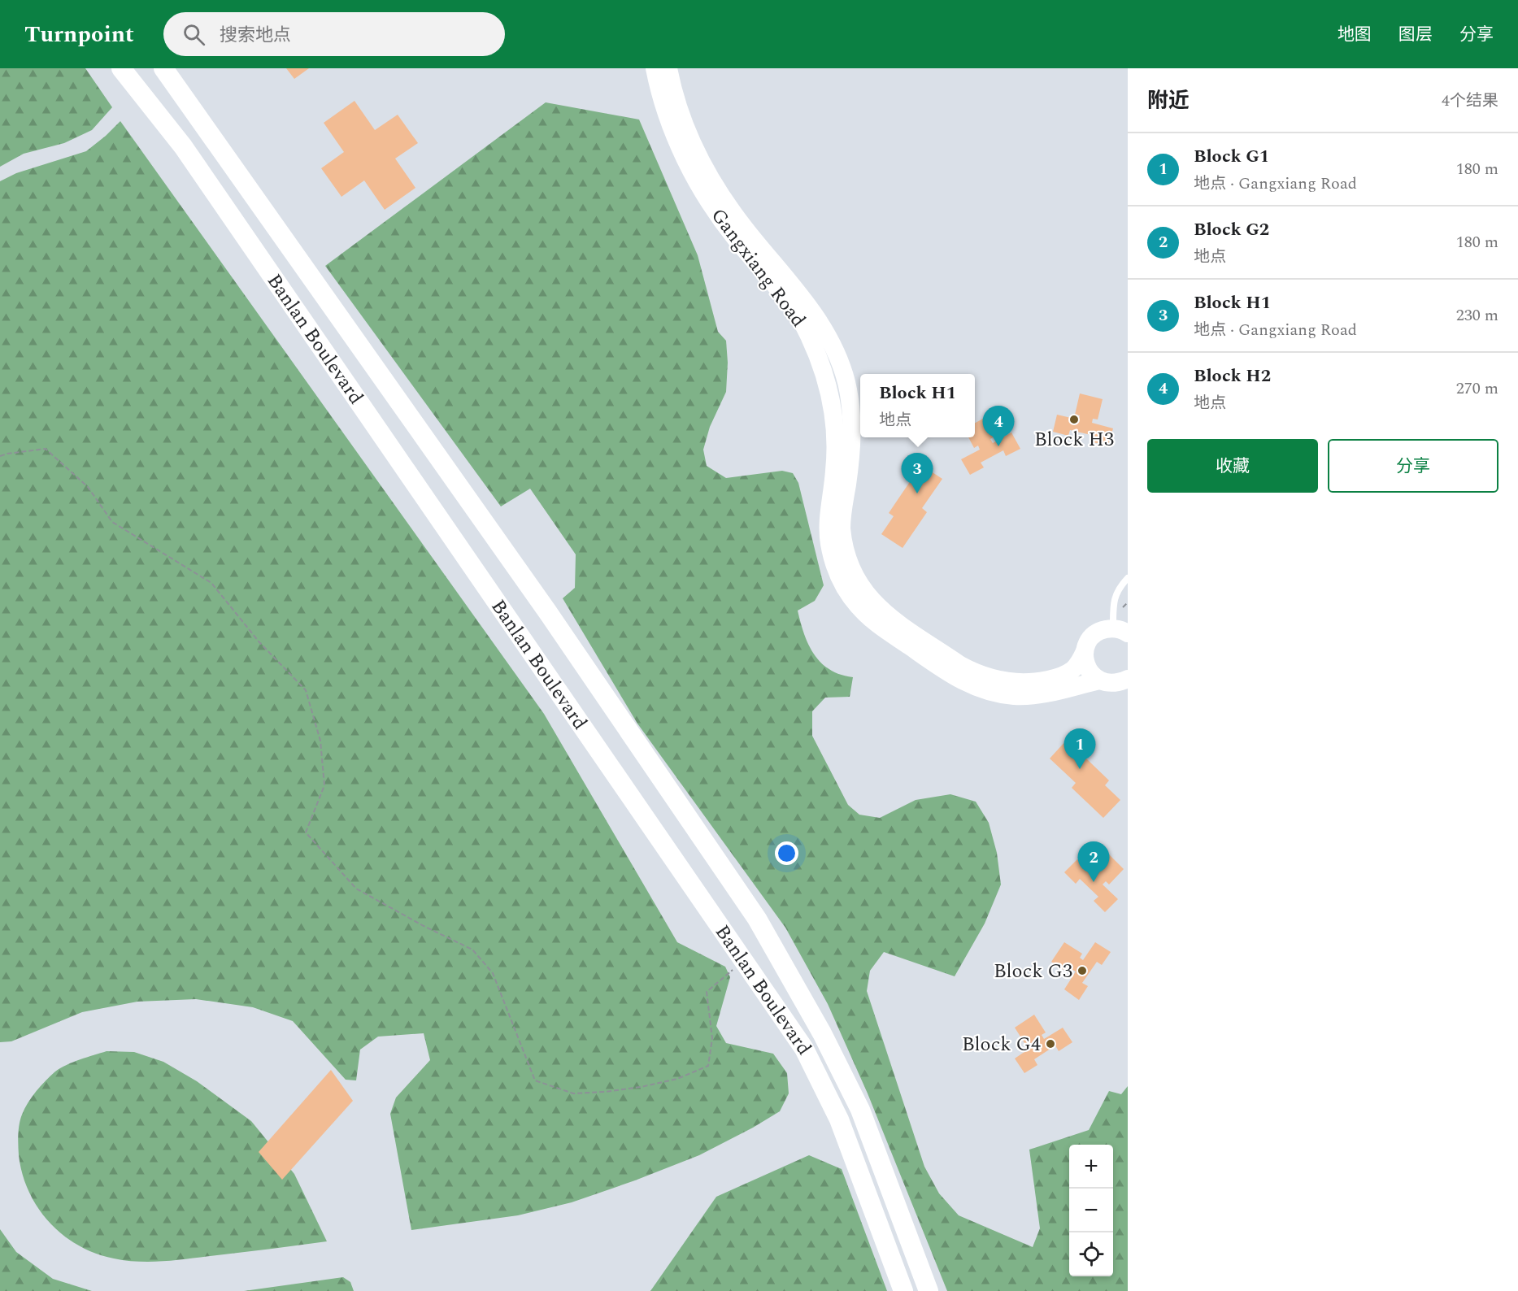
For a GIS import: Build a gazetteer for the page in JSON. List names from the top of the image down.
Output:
{
  "streets": {
    "main road": ["Banlan Boulevard"],
    "street": ["Gangxiang Road"]
  },
  "places": ["Block H3", "Block G3", "Block G4"],
  "page": {
    "header": "Turnpoint",
    "search": "搜索地点",
    "nav": ["地图", "图层", "分享"],
    "heading": ["附近", "4个结果"],
    "list": [
      {
        "mark": "1",
        "name": "Block G1",
        "note": "地点 · Gangxiang Road",
        "value": "180 m"
      },
      {
        "mark": "2",
        "name": "Block G2",
        "note": "地点",
        "value": "180 m"
      },
      {
        "mark": "3",
        "name": "Block H1",
        "note": "地点 · Gangxiang Road",
        "value": "230 m"
      },
      {
        "mark": "4",
        "name": "Block H2",
        "note": "地点",
        "value": "270 m"
      }
    ],
    "popup": ["Block H1", "地点"],
    "pins": [
      "4",
      "3",
      "1",
      "2"
    ],
    "buttons": ["收藏", "分享"],
    "map_buttons": ["+", "−"]
  }
}
